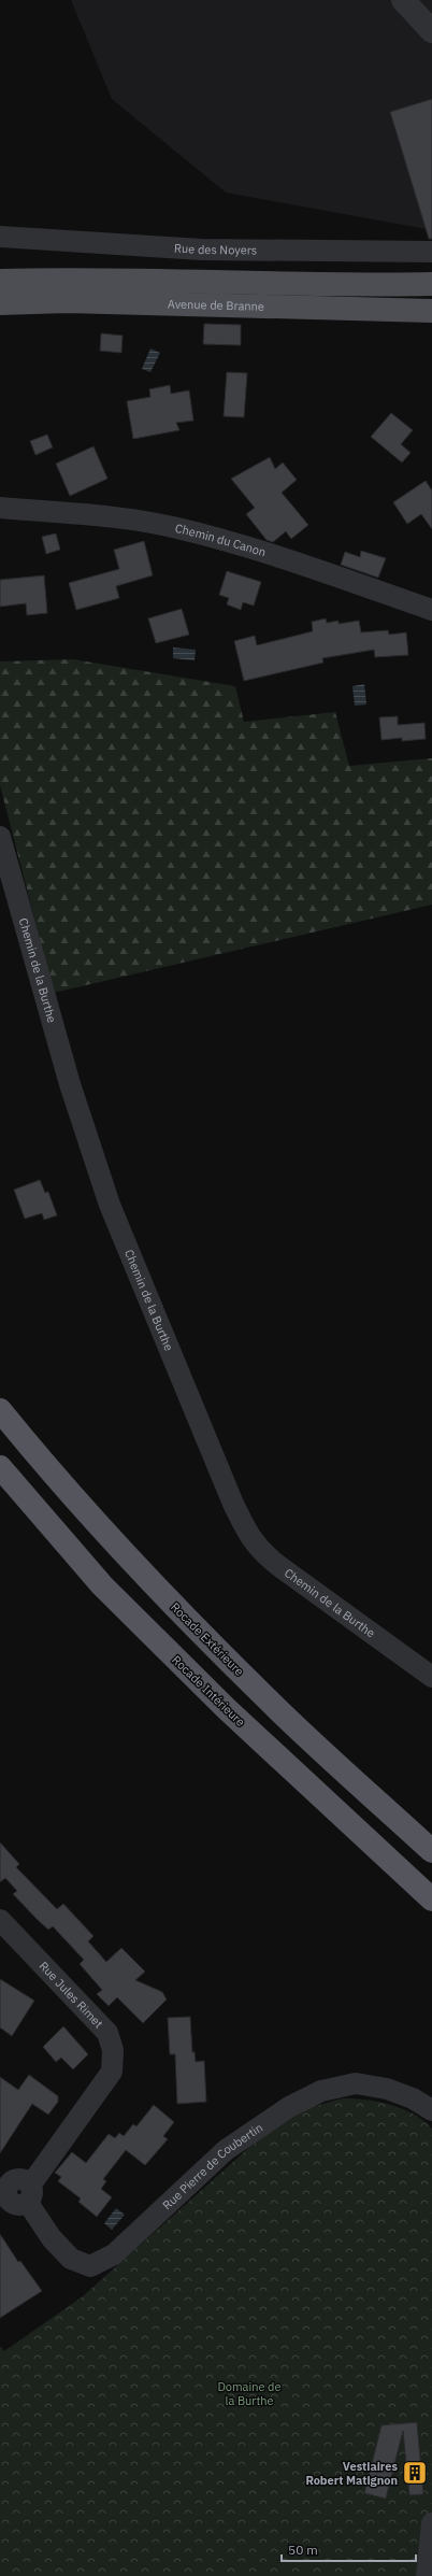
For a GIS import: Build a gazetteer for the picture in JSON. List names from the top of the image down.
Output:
{
  "streets": {
    "highway": ["Rocade Extérieure", "Rocade Intérieure"],
    "main road": ["Avenue de Branne"],
    "street": [
      "Rue des Noyers",
      "Chemin du Canon",
      "Chemin de la Burthe",
      "Rue Jules Rimet",
      "Rue Pierre de Coubertin"
    ]
  },
  "crossings": [
    ["Rue Jules Rimet", "Rue Pierre de Coubertin"]
  ],
  "parks": ["Domaine de la Burthe"],
  "places": {
    "building": ["Vestiaires Robert Matignon"]
  },
  "scale_bar": "50 m"
}
